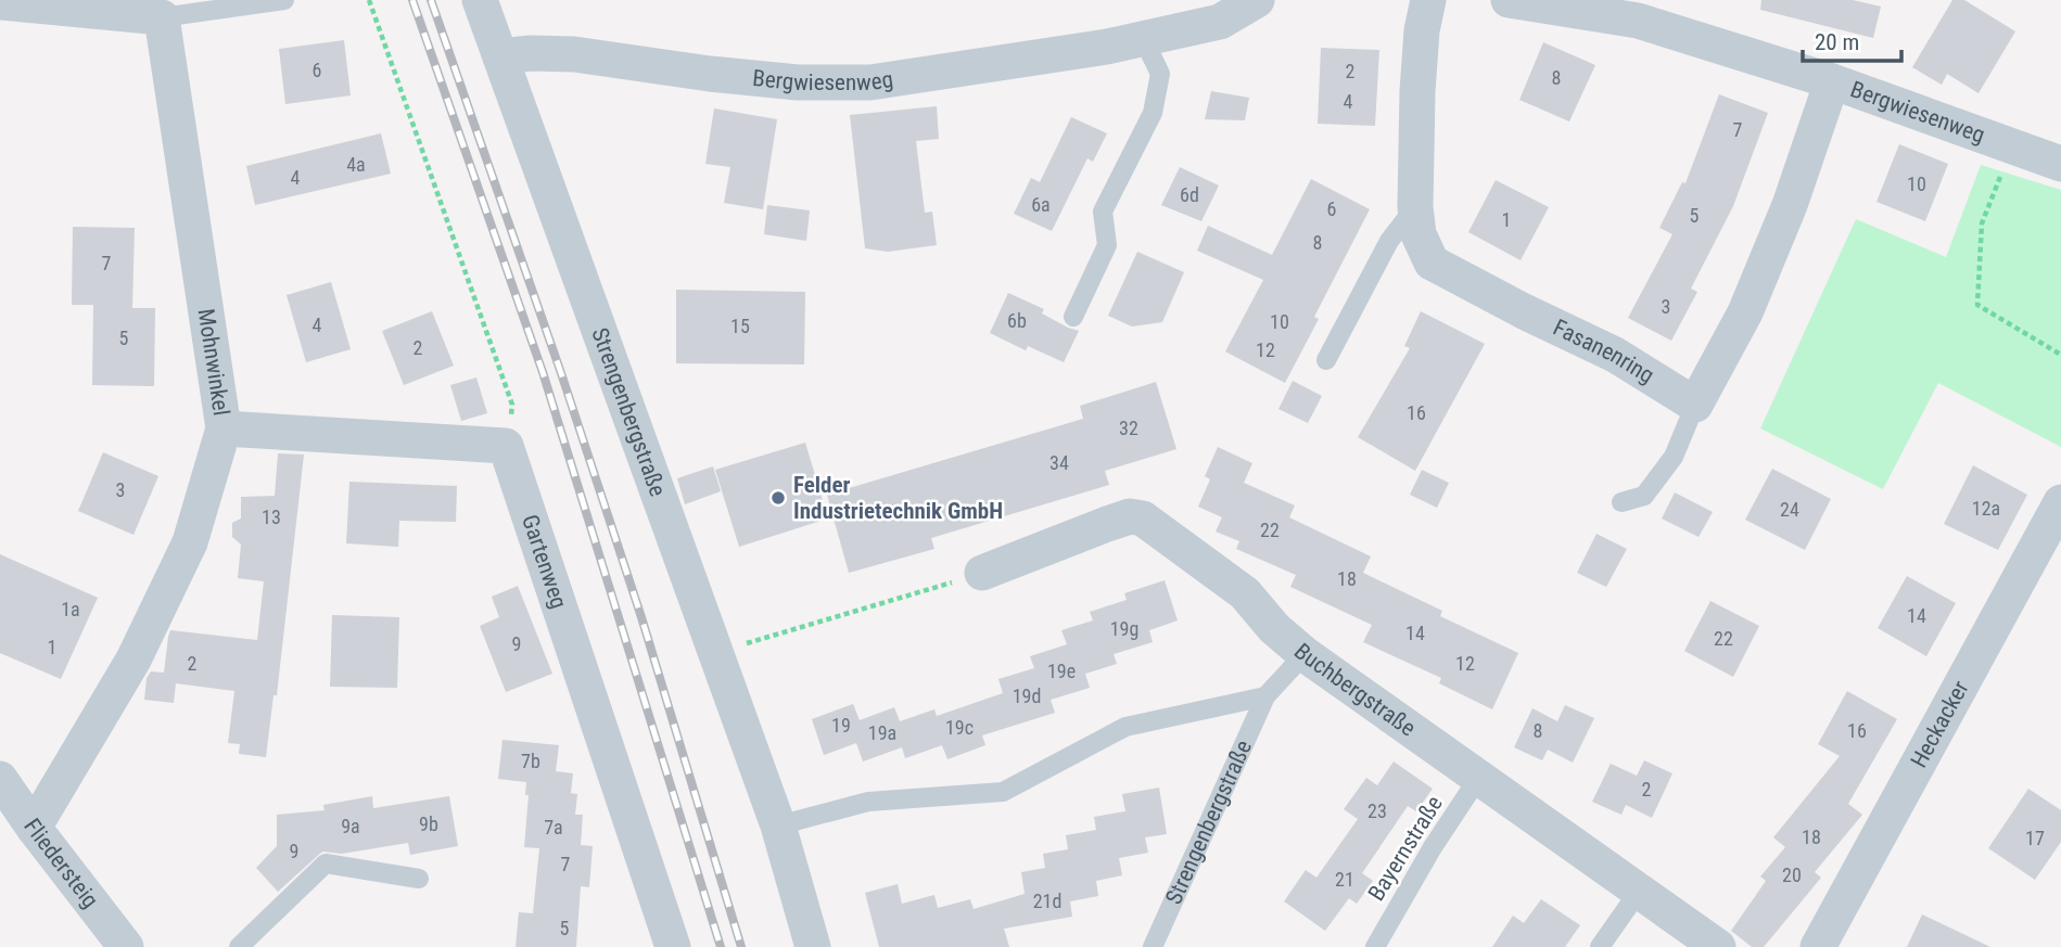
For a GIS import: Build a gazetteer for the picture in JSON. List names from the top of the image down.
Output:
{
  "streets": {
    "street": [
      "Bergwiesenweg",
      "Fasanenring",
      "Mohnwinkel",
      "Strengenbergstraße",
      "Gartenweg",
      "Buchbergstraße",
      "Heckacker",
      "Fliedersteig"
    ],
    "lane": ["Bayernstraße"]
  },
  "crossings": [
    ["Bergwiesenweg", "Strengenbergstraße"],
    ["Mohnwinkel", "Fliedersteig"],
    ["Strengenbergstraße", "Buchbergstraße"],
    ["Buchbergstraße", "Bayernstraße"]
  ],
  "places": ["Felder Industrietechnik GmbH"],
  "house_numbers": [
    "6",
    "2",
    "8",
    "4",
    "7",
    "4a",
    "4",
    "10",
    "6d",
    "6a",
    "6",
    "5",
    "1",
    "8",
    "7",
    "3",
    "6b",
    "10",
    "4",
    "15",
    "5",
    "2",
    "12",
    "16",
    "32",
    "34",
    "3",
    "12a",
    "24",
    "13",
    "22",
    "18",
    "1a",
    "14",
    "19g",
    "14",
    "22",
    "9",
    "1",
    "2",
    "12",
    "19e",
    "19d",
    "19",
    "19c",
    "8",
    "16",
    "19a",
    "7b",
    "2",
    "23",
    "9b",
    "9a",
    "7a",
    "18",
    "17",
    "9",
    "7",
    "20",
    "21",
    "21d",
    "5"
  ],
  "scale_bar": "20 m"
}
